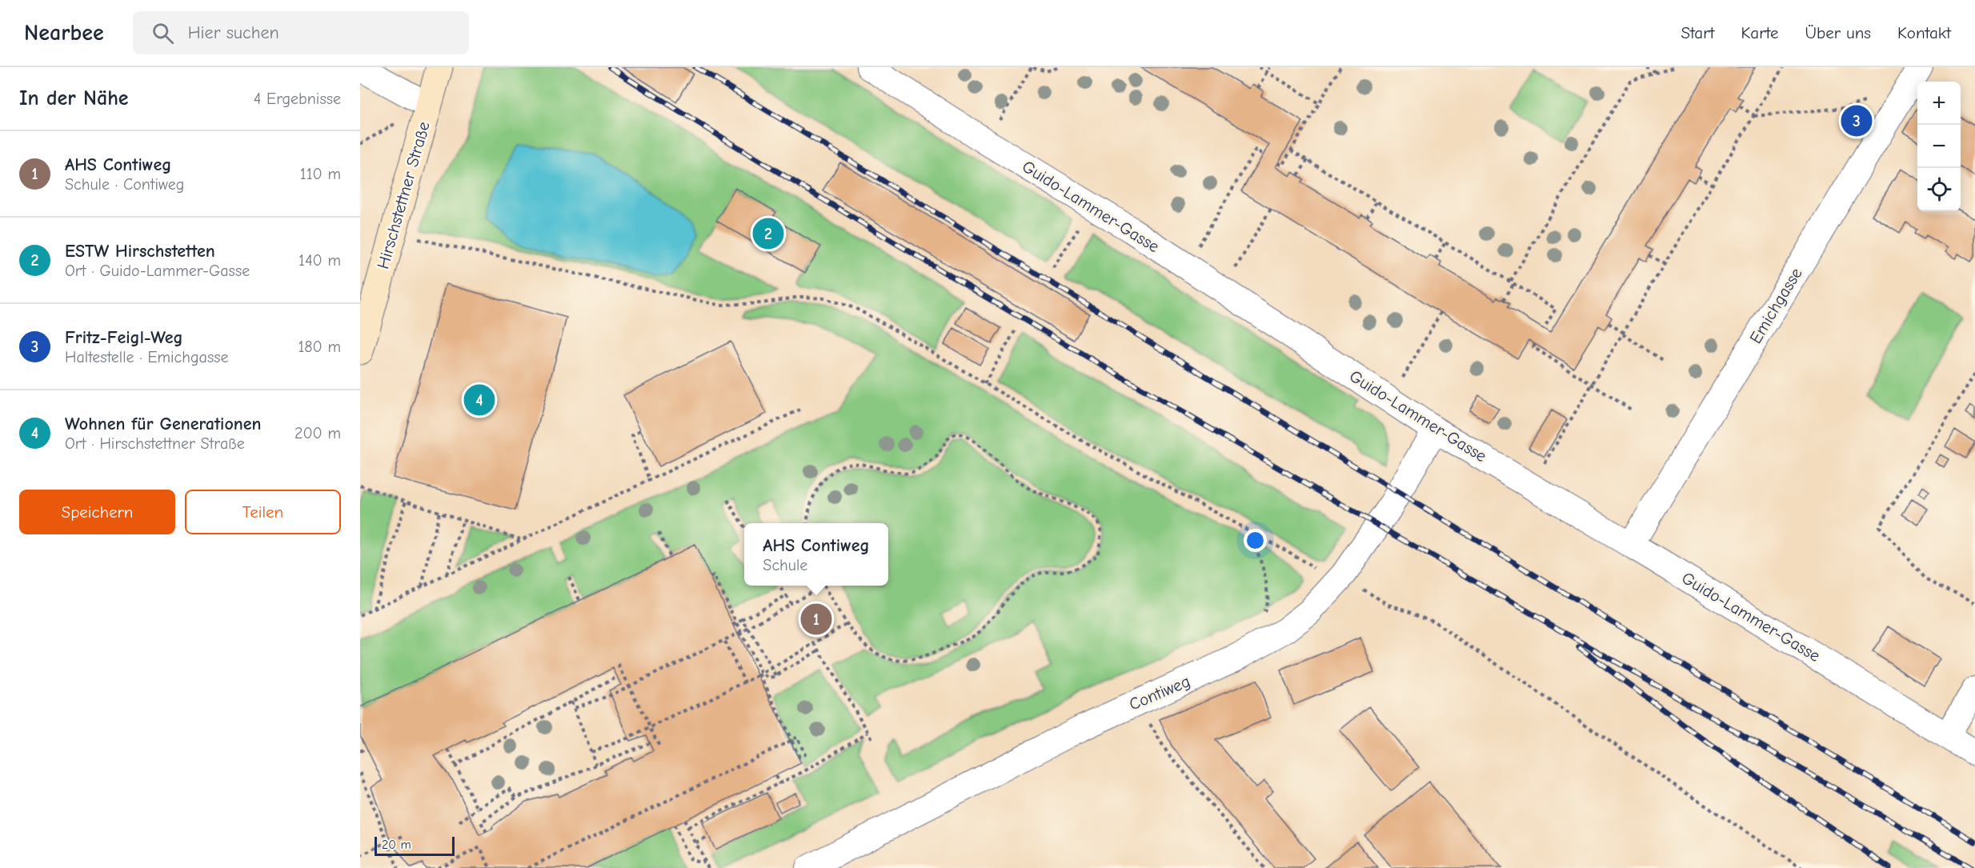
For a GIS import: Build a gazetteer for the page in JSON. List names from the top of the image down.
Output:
{
  "streets": {
    "main road": ["Hirschstettner Straße"],
    "street": ["Guido-Lammer-Gasse", "Emichgasse", "Contiweg"]
  },
  "crossings": [
    ["Guido-Lammer-Gasse", "Emichgasse"],
    ["Guido-Lammer-Gasse", "Contiweg"]
  ],
  "scale_bar": "20 m",
  "page": {
    "header": "Nearbee",
    "search": "Hier suchen",
    "nav": [
      "Start",
      "Karte",
      "Über uns",
      "Kontakt"
    ],
    "heading": ["In der Nähe", "4 Ergebnisse"],
    "map_buttons": ["+", "−"],
    "pins": [
      "3",
      "2",
      "4",
      "1"
    ],
    "list": [
      {
        "mark": "1",
        "name": "AHS Contiweg",
        "note": "Schule · Contiweg",
        "value": "110 m"
      },
      {
        "mark": "2",
        "name": "ESTW Hirschstetten",
        "note": "Ort · Guido-Lammer-Gasse",
        "value": "140 m"
      },
      {
        "mark": "3",
        "name": "Fritz-Feigl-Weg",
        "note": "Haltestelle · Emichgasse",
        "value": "180 m"
      },
      {
        "mark": "4",
        "name": "Wohnen für Generationen",
        "note": "Ort · Hirschstettner Straße",
        "value": "200 m"
      }
    ],
    "buttons": ["Speichern", "Teilen"],
    "popup": ["AHS Contiweg", "Schule"],
    "scale": "20 m"
  }
}
